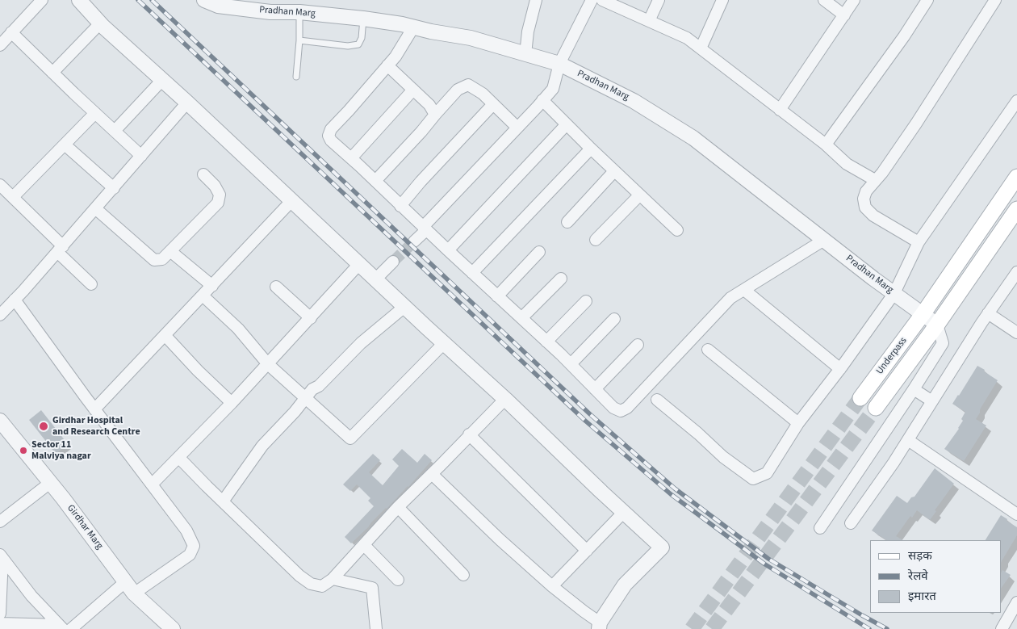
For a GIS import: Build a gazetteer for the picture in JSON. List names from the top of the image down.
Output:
{
  "streets": {
    "main road": ["Underpass"],
    "street": ["Pradhan Marg", "Girdhar Marg"]
  },
  "crossings": [
    ["Pradhan Marg", "Underpass"]
  ],
  "places": ["Girdhar Hospital and Research Centre", "Sector 11 Malviya nagar"],
  "legend": ["सड़क", "रेलवे", "इमारत"]
}
